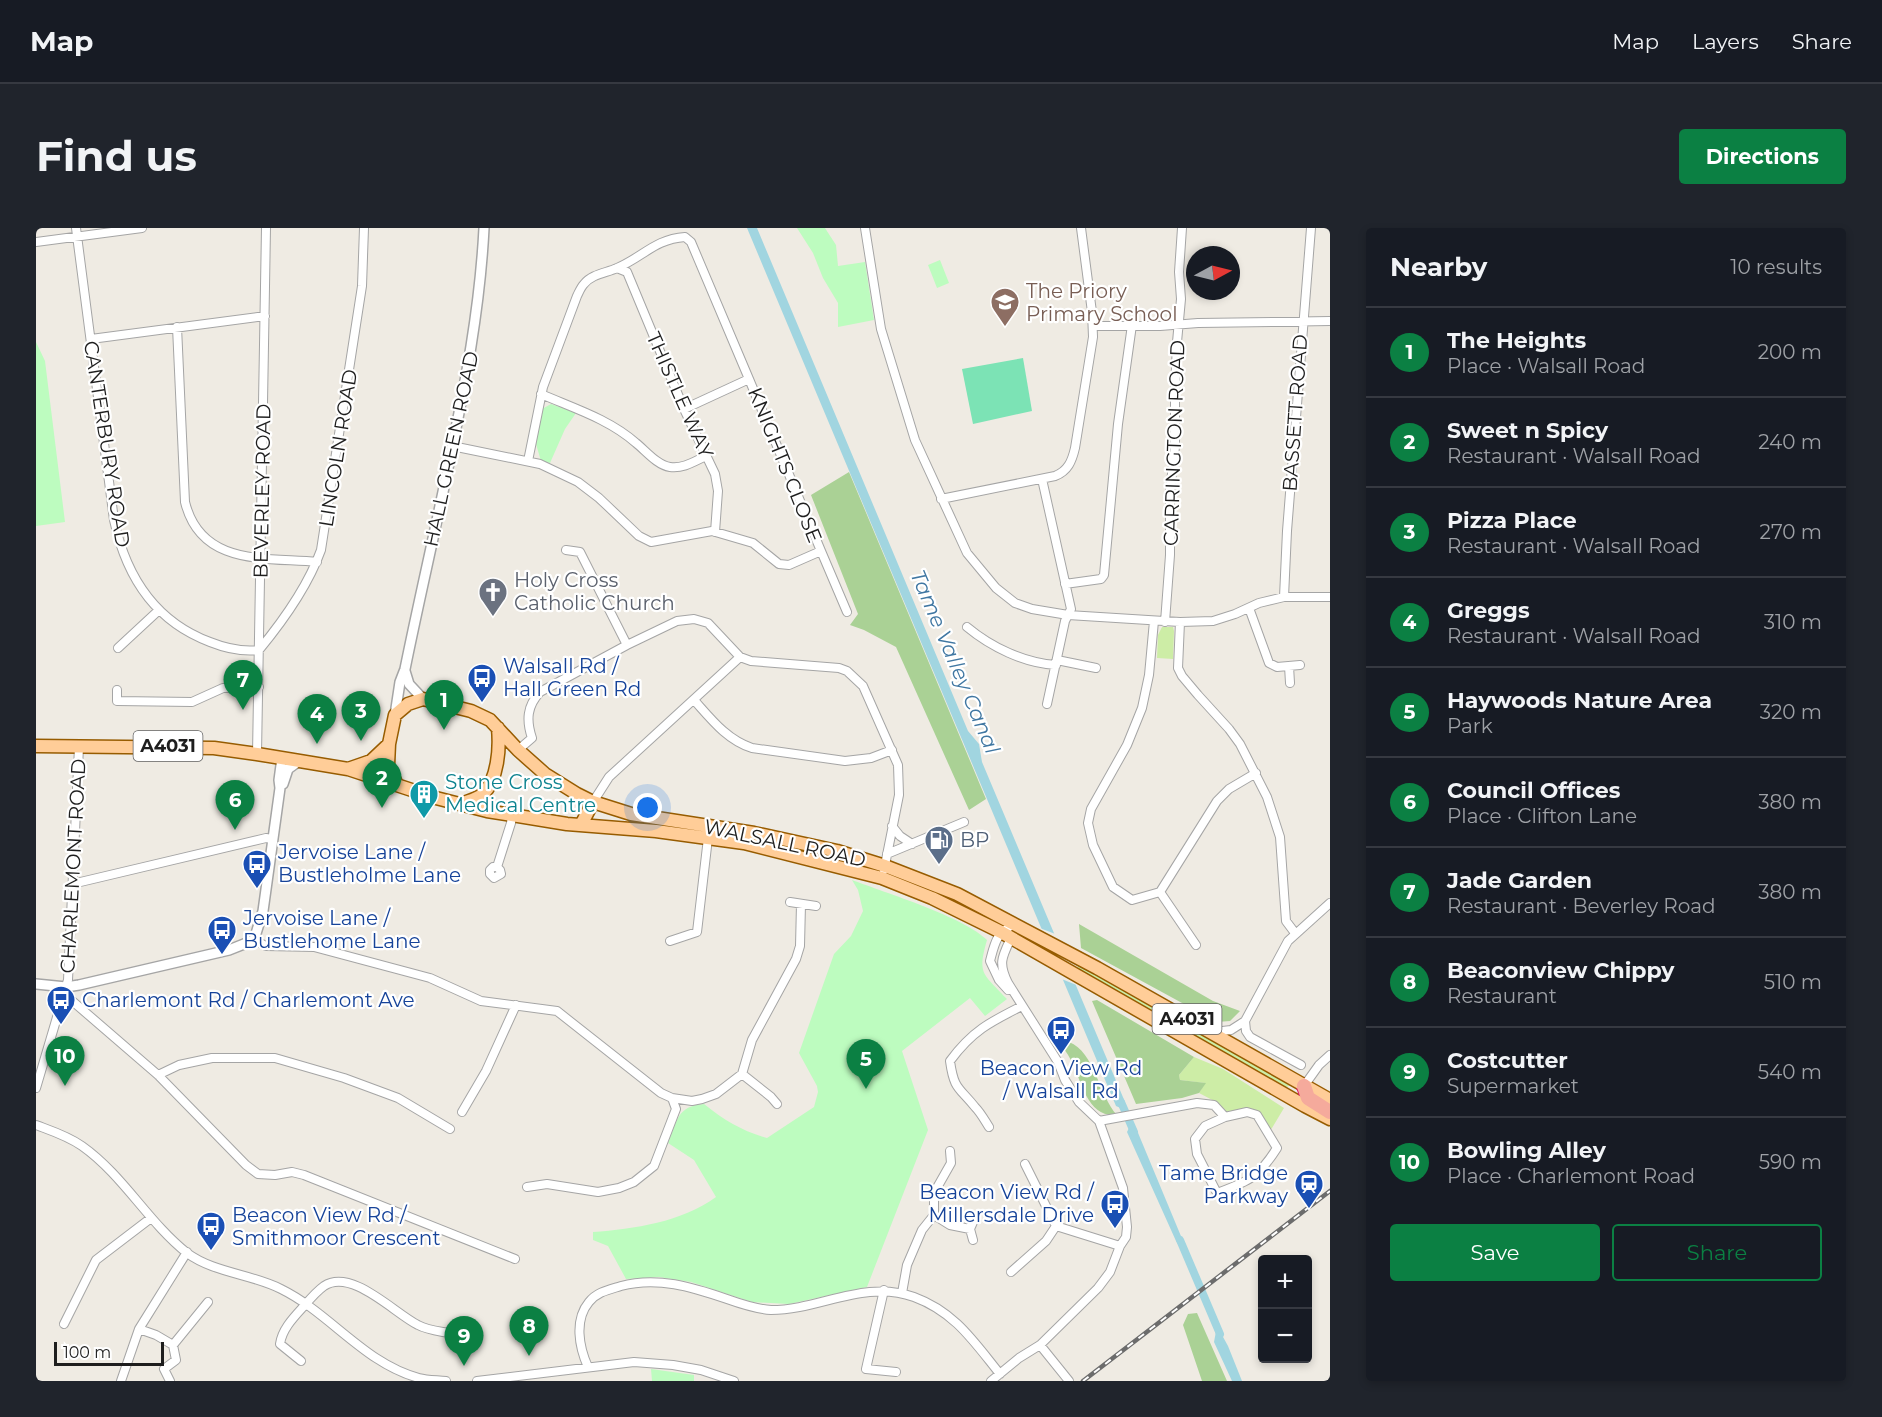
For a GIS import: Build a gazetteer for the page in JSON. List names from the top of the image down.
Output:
{
  "streets": {
    "main road": ["A4031", "WALSALL ROAD"],
    "street": [
      "THISTLE WAY",
      "BASSETT ROAD",
      "CARRINGTON ROAD",
      "CANTERBURY ROAD",
      "LINCOLN ROAD",
      "HALL GREEN ROAD",
      "KNIGHTS CLOSE",
      "BEVERLEY ROAD",
      "CHARLEMONT ROAD"
    ]
  },
  "crossings": [
    ["THISTLE WAY", "KNIGHTS CLOSE"],
    ["CANTERBURY ROAD", "LINCOLN ROAD"],
    ["CANTERBURY ROAD", "BEVERLEY ROAD"],
    ["LINCOLN ROAD", "BEVERLEY ROAD"],
    ["HALL GREEN ROAD", "WALSALL ROAD"],
    ["BEVERLEY ROAD", "WALSALL ROAD"],
    ["WALSALL ROAD", "CHARLEMONT ROAD"]
  ],
  "water": ["Tame Valley Canal"],
  "places": {
    "school or university": ["The Priory Primary School"],
    "church": ["Holy Cross Catholic Church"],
    "bus stop": [
      "Walsall Rd / Hall Green Rd",
      "Jervoise Lane / Bustleholme Lane",
      "Jervoise Lane / Bustlehome Lane",
      "Charlemont Rd / Charlemont Ave",
      "Beacon View Rd / Walsall Rd",
      "Beacon View Rd / Millersdale Drive",
      "Beacon View Rd / Smithmoor Crescent"
    ],
    "building": ["Stone Cross Medical Centre"],
    "fuel station": ["BP"],
    "station": ["Tame Bridge Parkway"]
  },
  "scale_bar": "100 m",
  "north": "right",
  "page": {
    "header": "Map",
    "nav": ["Map", "Layers", "Share"],
    "buttons": [
      "Directions",
      ["Save", "Share"]
    ],
    "title": "Find us",
    "heading": ["Nearby", "10 results"],
    "list": [
      {
        "mark": "1",
        "name": "The Heights",
        "note": "Place · Walsall Road",
        "value": "200 m"
      },
      {
        "mark": "2",
        "name": "Sweet n Spicy",
        "note": "Restaurant · Walsall Road",
        "value": "240 m"
      },
      {
        "mark": "3",
        "name": "Pizza Place",
        "note": "Restaurant · Walsall Road",
        "value": "270 m"
      },
      {
        "mark": "4",
        "name": "Greggs",
        "note": "Restaurant · Walsall Road",
        "value": "310 m"
      },
      {
        "mark": "5",
        "name": "Haywoods Nature Area",
        "note": "Park",
        "value": "320 m"
      },
      {
        "mark": "6",
        "name": "Council Offices",
        "note": "Place · Clifton Lane",
        "value": "380 m"
      },
      {
        "mark": "7",
        "name": "Jade Garden",
        "note": "Restaurant · Beverley Road",
        "value": "380 m"
      },
      {
        "mark": "8",
        "name": "Beaconview Chippy",
        "note": "Restaurant",
        "value": "510 m"
      },
      {
        "mark": "9",
        "name": "Costcutter",
        "note": "Supermarket",
        "value": "540 m"
      },
      {
        "mark": "10",
        "name": "Bowling Alley",
        "note": "Place · Charlemont Road",
        "value": "590 m"
      }
    ],
    "pins": [
      "7",
      "1",
      "3",
      "4",
      "2",
      "6",
      "10",
      "5",
      "8",
      "9"
    ],
    "map_buttons": ["+", "−"],
    "scale": "100 m"
  }
}
